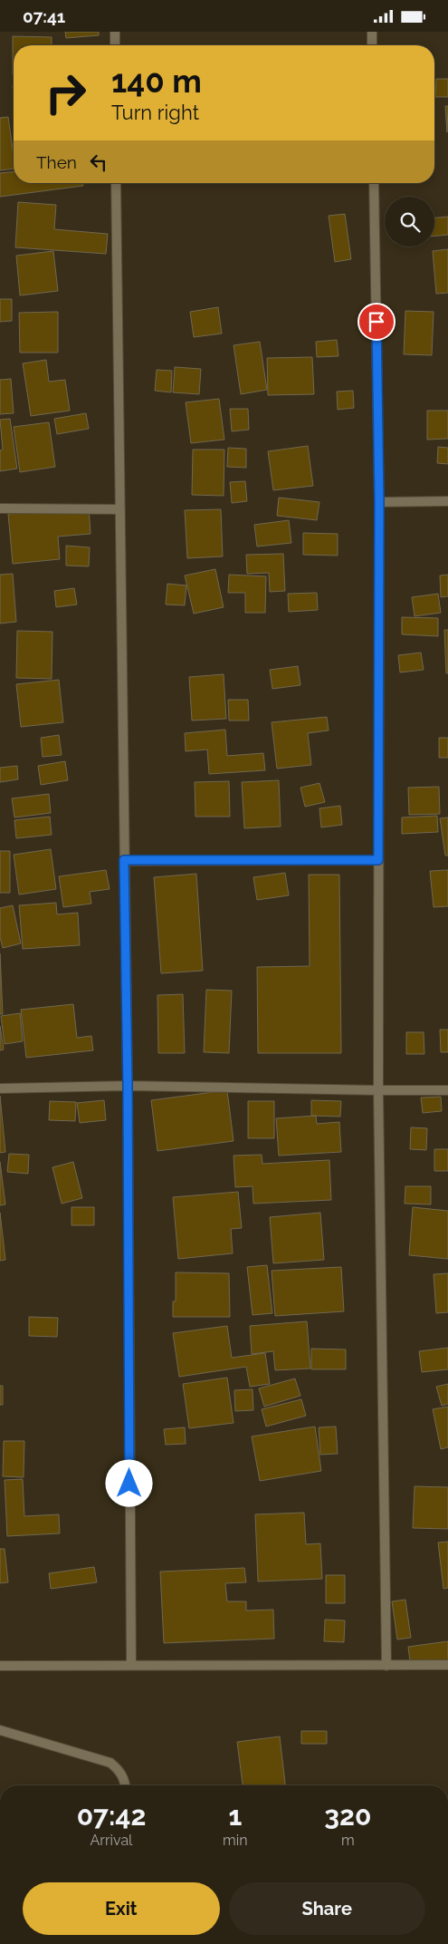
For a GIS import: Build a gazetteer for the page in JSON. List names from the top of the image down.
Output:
{
  "page": {
    "status": "07:41",
    "turn": ["140 m", "Turn right"],
    "then": "Then",
    "eta": [
      "07:42",
      "Arrival",
      "1",
      "min",
      "320",
      "m"
    ],
    "buttons": ["Exit", "Share"]
  }
}
